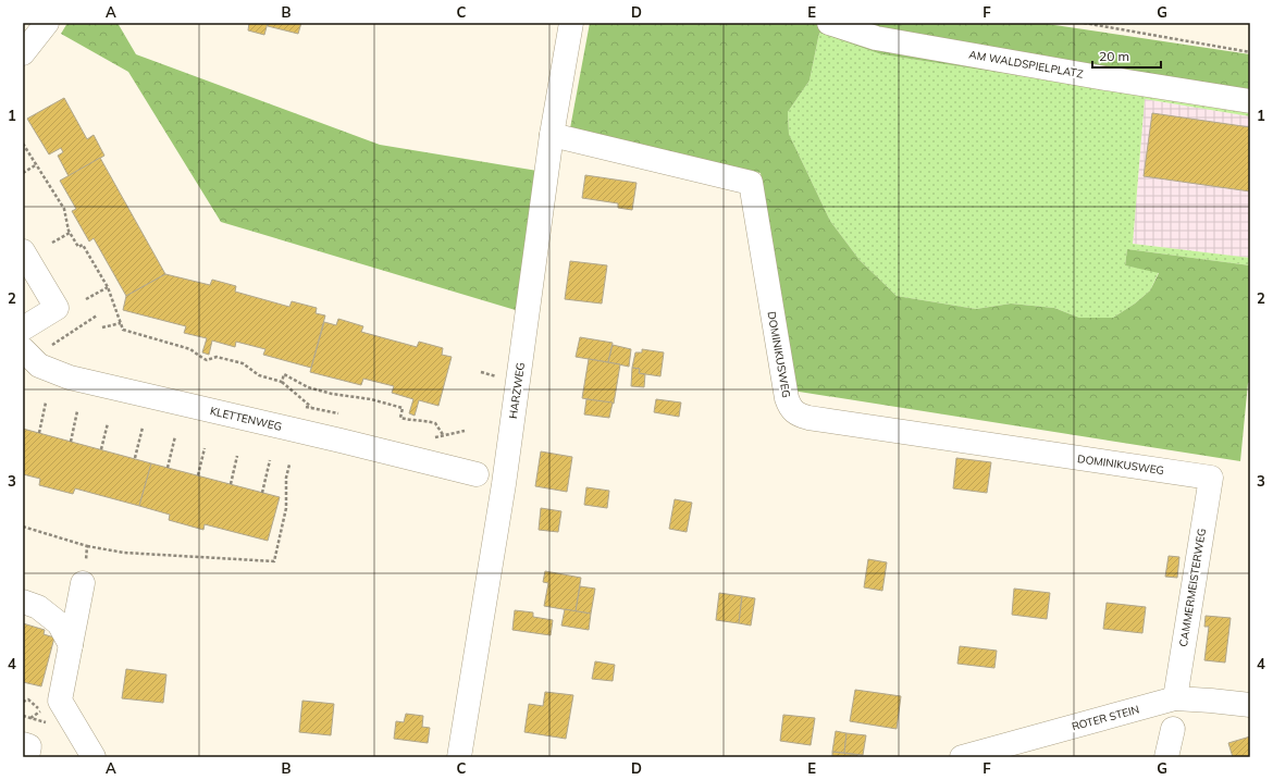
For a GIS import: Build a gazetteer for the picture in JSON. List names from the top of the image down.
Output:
{
  "streets": {
    "street": [
      "AM WALDSPIELPLATZ",
      "DOMINIKUSWEG",
      "HARZWEG",
      "KLETTENWEG",
      "CAMMERMEISTERWEG",
      "ROTER STEIN"
    ]
  },
  "crossings": [
    ["DOMINIKUSWEG", "HARZWEG"],
    ["DOMINIKUSWEG", "CAMMERMEISTERWEG"],
    ["CAMMERMEISTERWEG", "ROTER STEIN"]
  ],
  "scale_bar": "20 m",
  "grid": {
    "columns": [
      "A",
      "B",
      "C",
      "D",
      "E",
      "F",
      "G"
    ],
    "rows": [
      "1",
      "2",
      "3",
      "4"
    ]
  }
}
